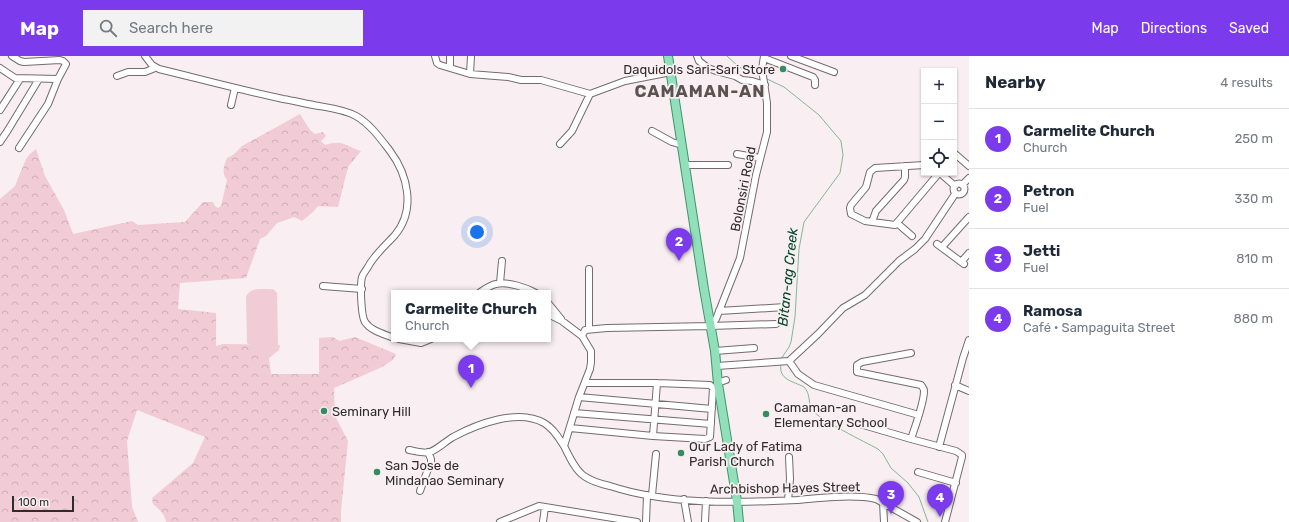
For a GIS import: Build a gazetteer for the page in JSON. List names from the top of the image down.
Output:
{
  "streets": {
    "street": ["Bolonsiri Road", "Archbishop Hayes Street"]
  },
  "districts": ["CAMAMAN-AN"],
  "water": ["Bitan-ag Creek"],
  "places": [
    "Daquidols Sari-Sari Store",
    "Seminary Hill",
    "Camaman-an Elementary School",
    "Our Lady of Fatima Parish Church",
    "San Jose de Mindanao Seminary"
  ],
  "scale_bar": "100 m",
  "page": {
    "header": "Map",
    "search": "Search here",
    "nav": ["Map", "Directions", "Saved"],
    "heading": ["Nearby", "4 results"],
    "map_buttons": ["+", "−"],
    "list": [
      {
        "mark": "1",
        "name": "Carmelite Church",
        "note": "Church",
        "value": "250 m"
      },
      {
        "mark": "2",
        "name": "Petron",
        "note": "Fuel",
        "value": "330 m"
      },
      {
        "mark": "3",
        "name": "Jetti",
        "note": "Fuel",
        "value": "810 m"
      },
      {
        "mark": "4",
        "name": "Ramosa",
        "note": "Café · Sampaguita Street",
        "value": "880 m"
      }
    ],
    "pins": [
      "2",
      "1",
      "3",
      "4"
    ],
    "popup": ["Carmelite Church", "Church"],
    "scale": "100 m"
  }
}
